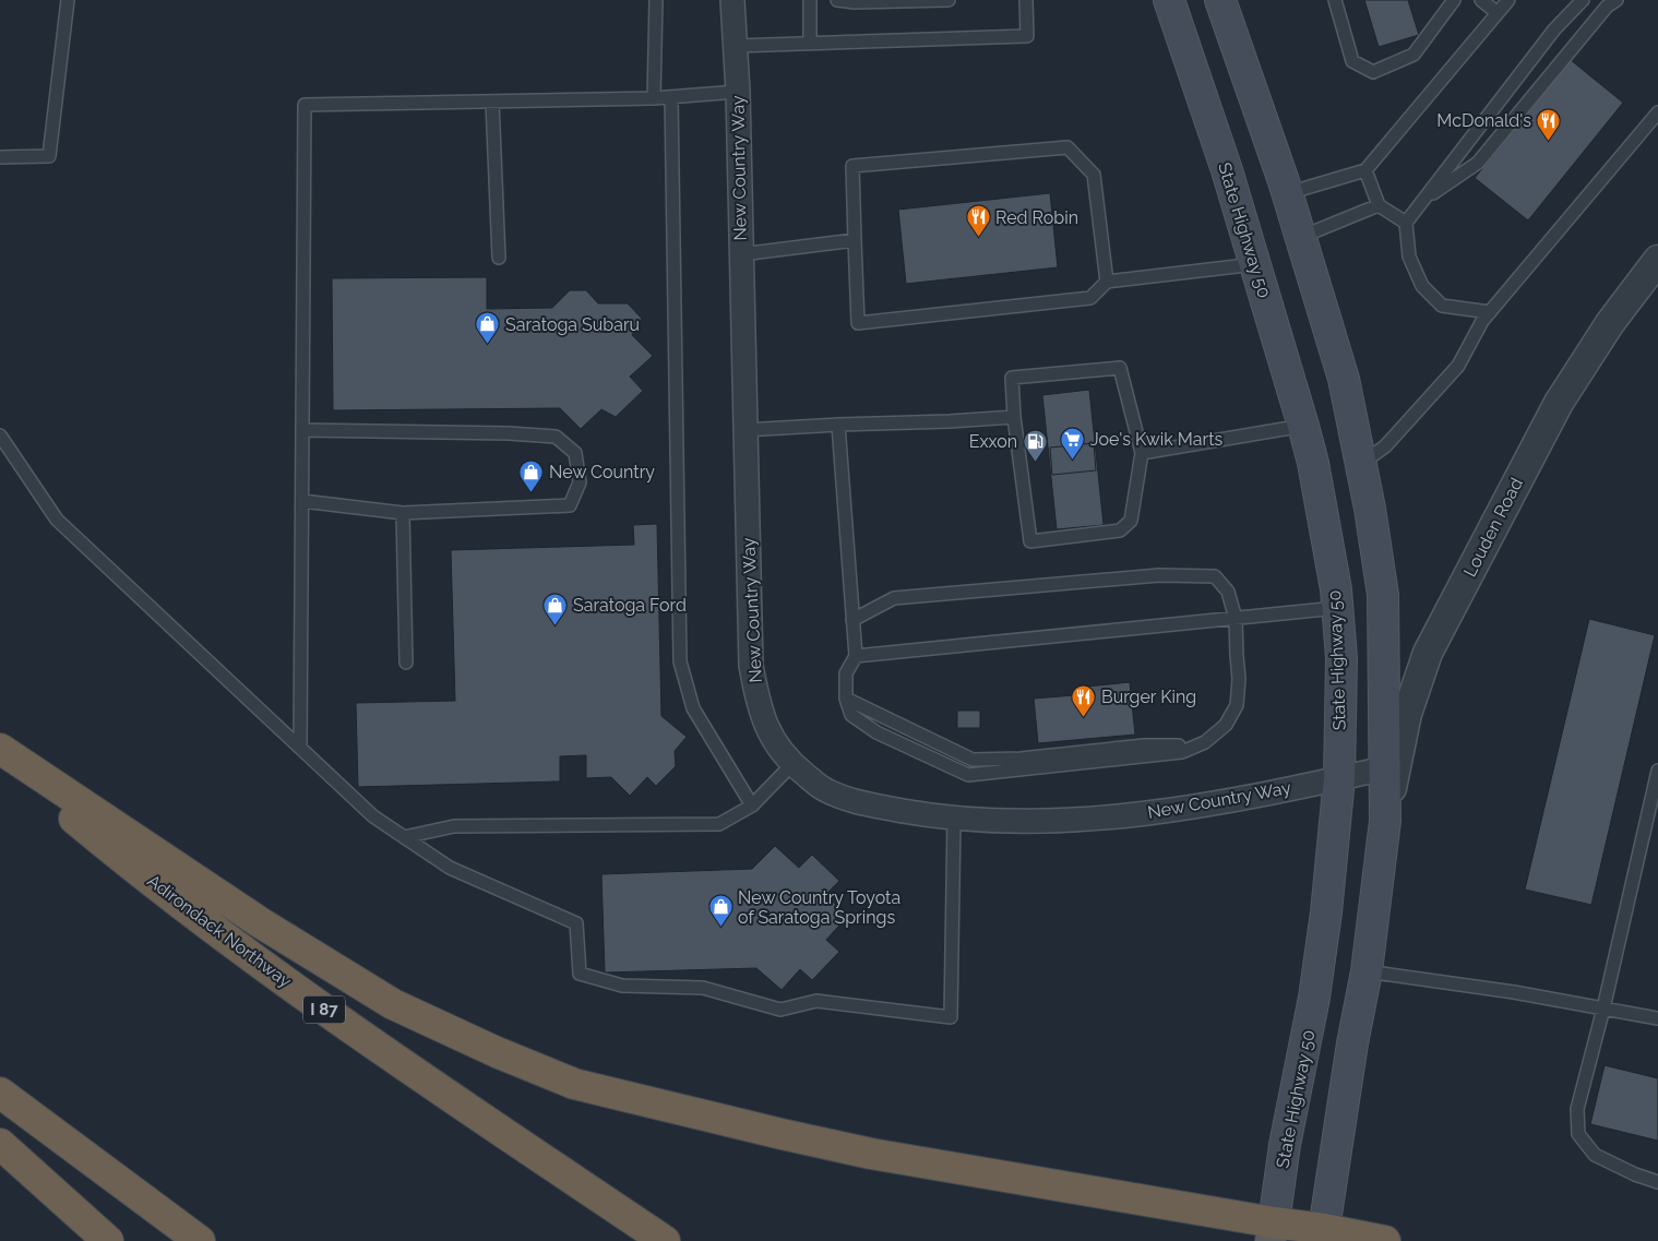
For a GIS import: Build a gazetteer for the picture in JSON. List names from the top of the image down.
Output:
{
  "streets": {
    "highway": ["Adirondack Northway", "I 87"],
    "main road": ["State Highway 50"],
    "street": ["New Country Way", "Louden Road"]
  },
  "crossings": [
    ["New Country Way", "State Highway 50"]
  ],
  "places": {
    "restaurant": ["McDonald's", "Red Robin", "Burger King"],
    "shop": [
      "Saratoga Subaru",
      "New Country",
      "Saratoga Ford",
      "New Country Toyota of Saratoga Springs"
    ],
    "supermarket": ["Joe's Kwik Marts"],
    "fuel station": ["Exxon"]
  }
}
